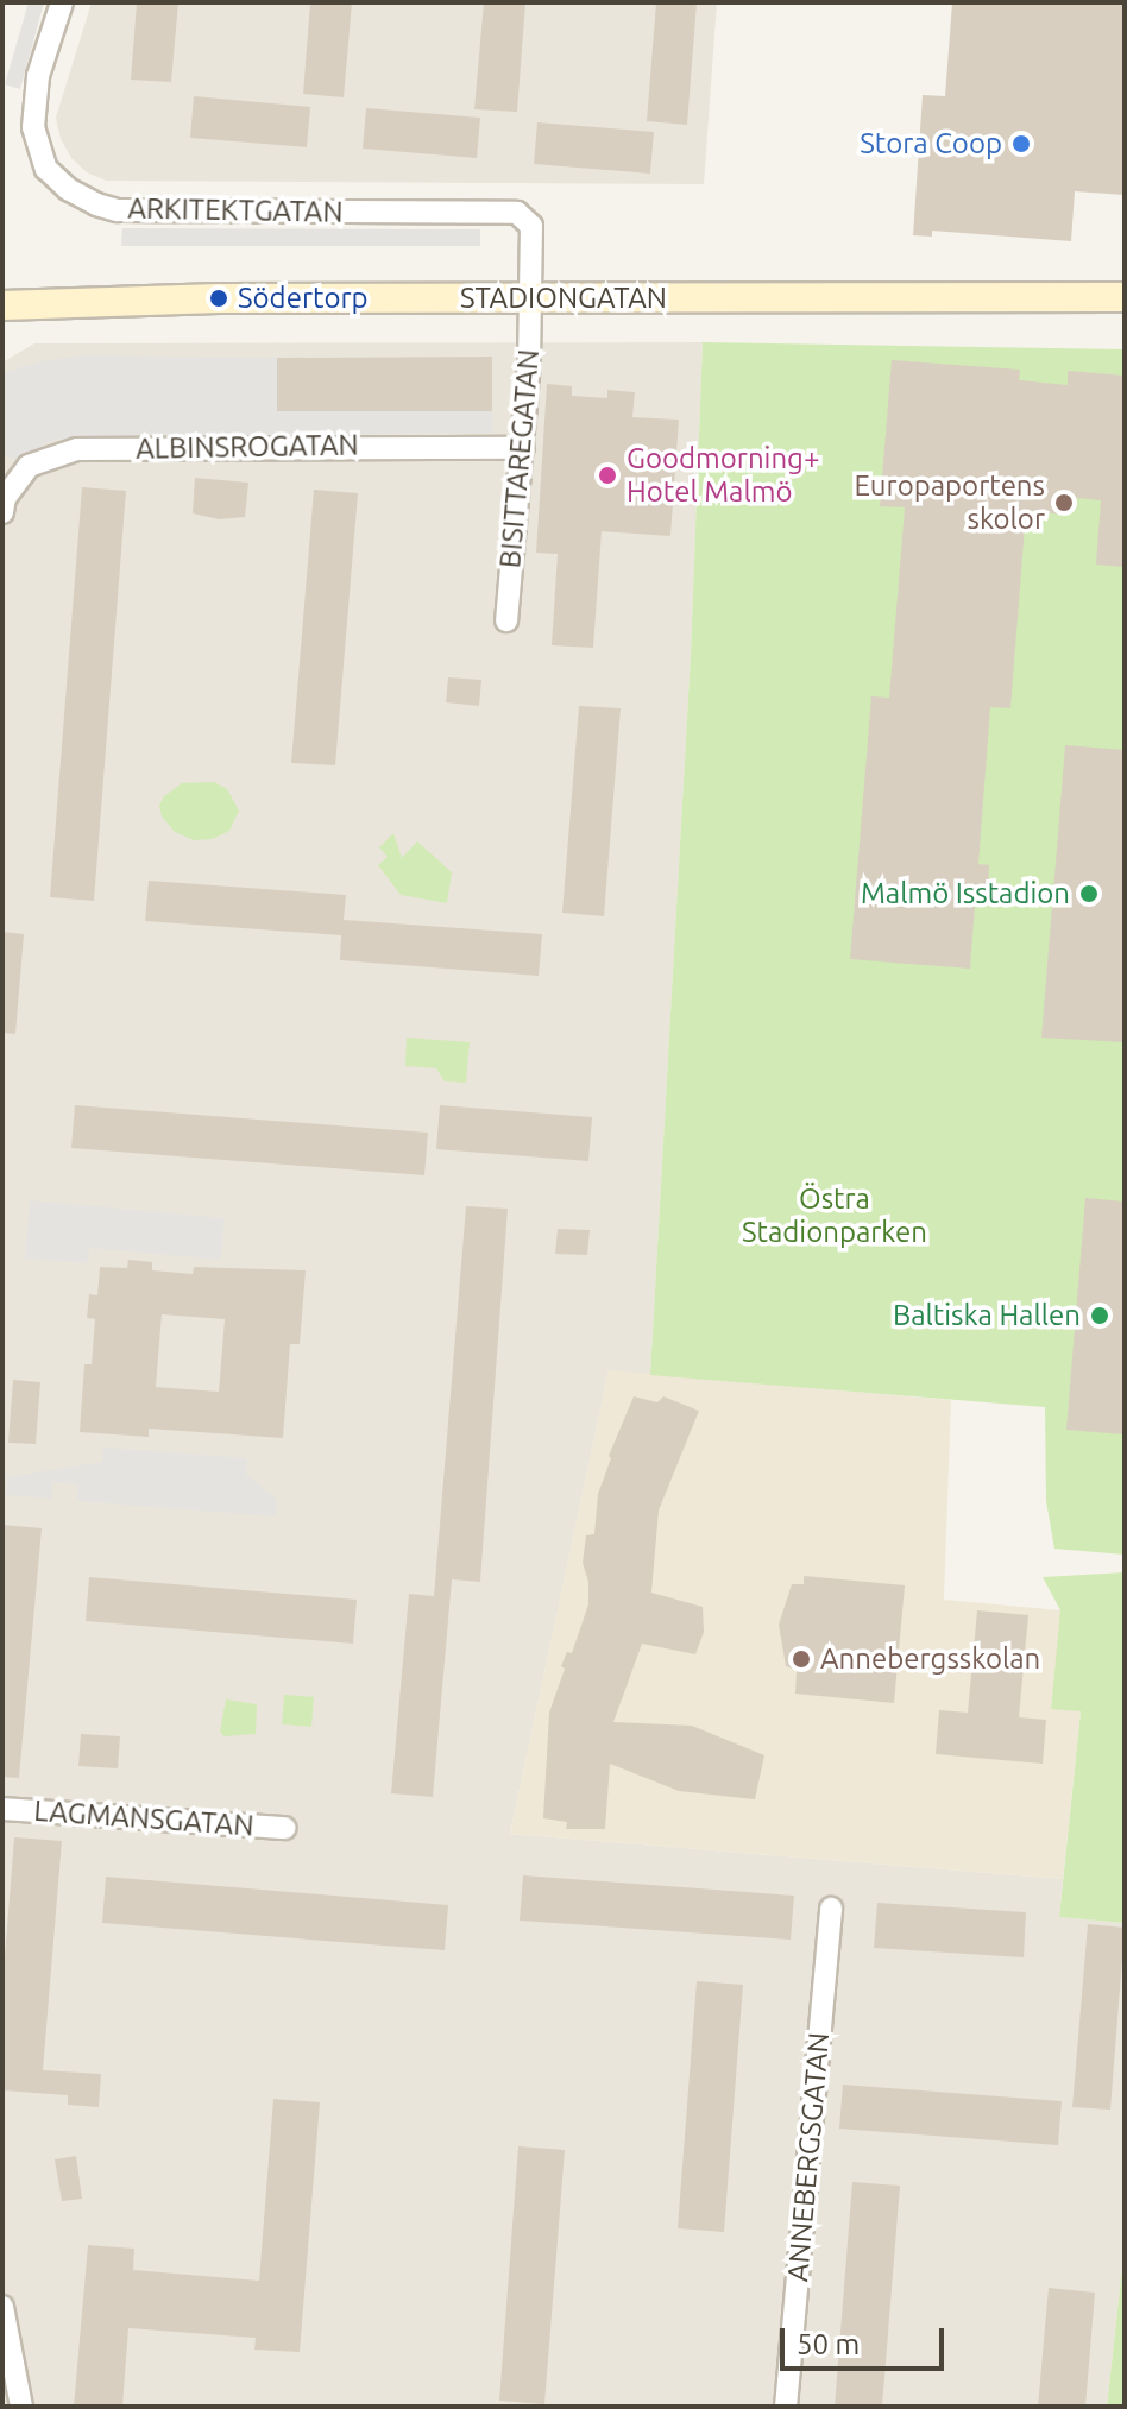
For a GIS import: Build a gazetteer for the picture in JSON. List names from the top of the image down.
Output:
{
  "streets": {
    "main road": ["STADIONGATAN"],
    "street": [
      "ARKITEKTGATAN",
      "ALBINSROGATAN",
      "BISITTAREGATAN",
      "LAGMANSGATAN",
      "ANNEBERGSGATAN"
    ]
  },
  "crossings": [
    ["ARKITEKTGATAN", "STADIONGATAN"],
    ["ARKITEKTGATAN", "BISITTAREGATAN"],
    ["STADIONGATAN", "BISITTAREGATAN"],
    ["ALBINSROGATAN", "BISITTAREGATAN"]
  ],
  "parks": ["Östra Stadionparken"],
  "places": [
    "Stora Coop",
    "Södertorp",
    "Goodmorning+ Hotel Malmö",
    "Europaportens skolor",
    "Malmö Isstadion",
    "Baltiska Hallen",
    "Annebergsskolan"
  ],
  "scale_bar": "50 m"
}
